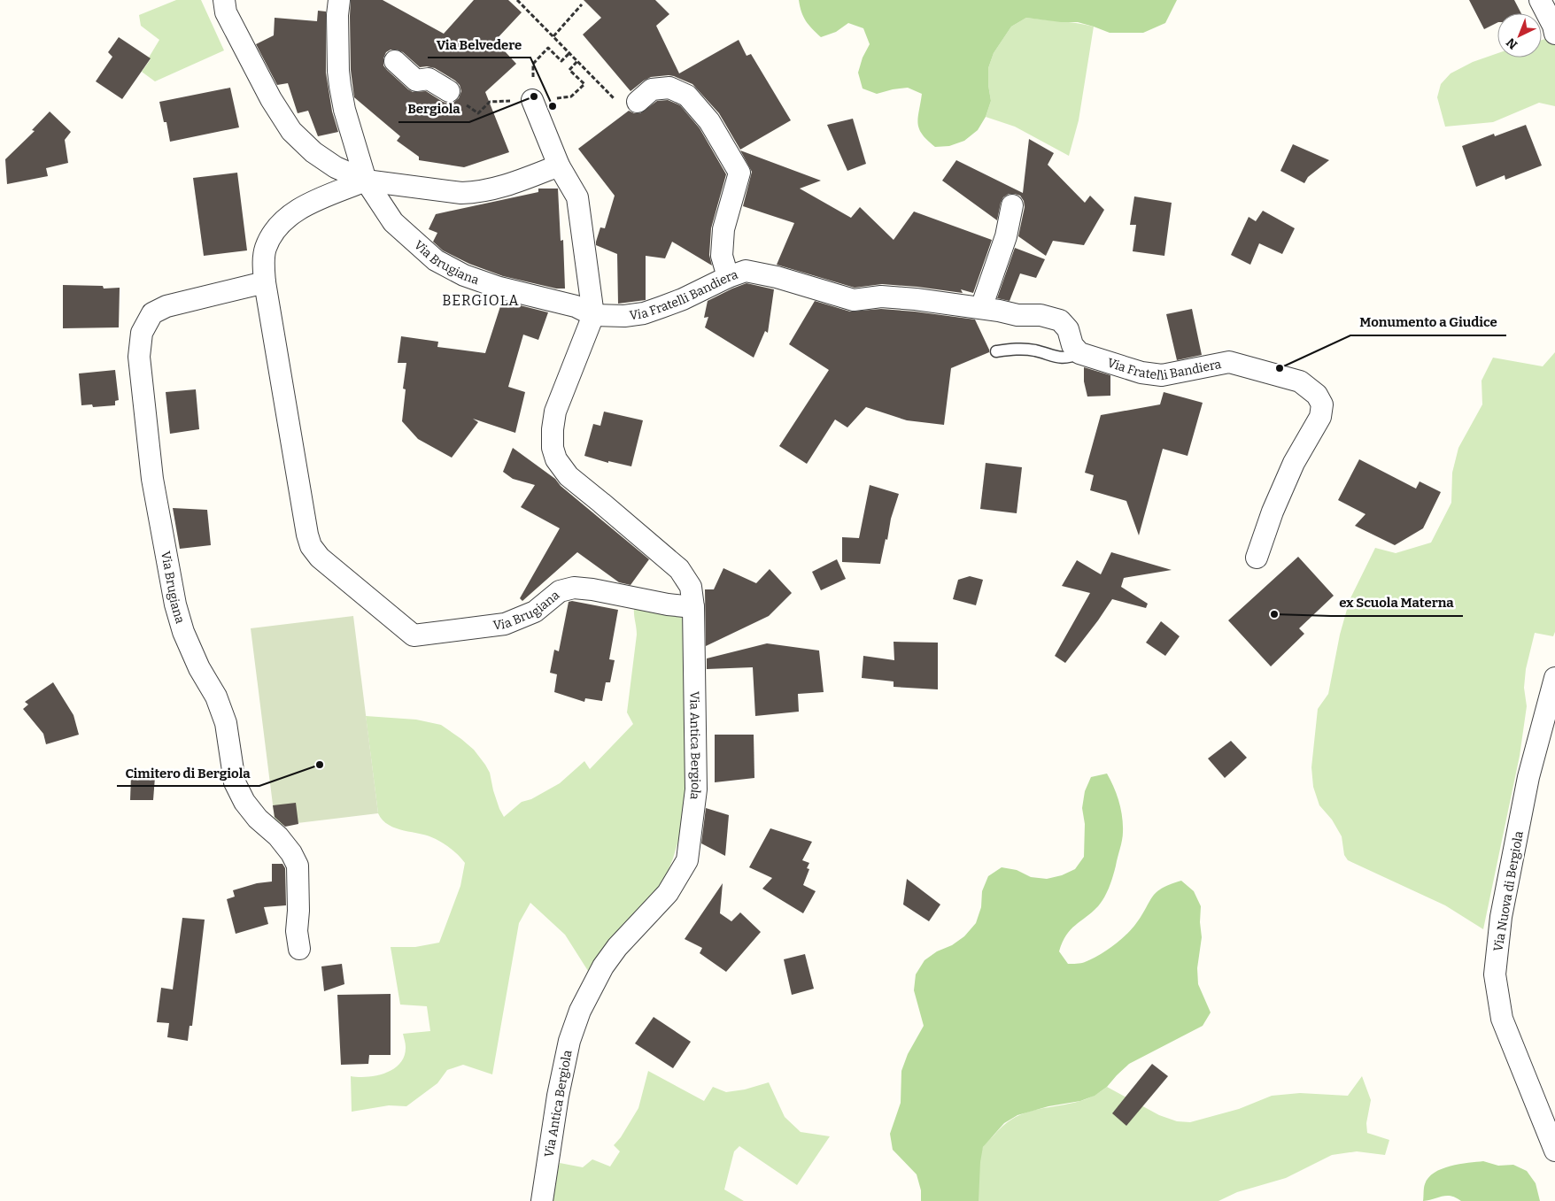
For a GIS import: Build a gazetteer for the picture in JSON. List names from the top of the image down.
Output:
{
  "streets": {
    "street": [
      "Via Brugiana",
      "Via Fratelli Bandiera",
      "Via Antica Bergiola",
      "Via Nuova di Bergiola"
    ]
  },
  "crossings": [
    ["Via Brugiana", "Via Fratelli Bandiera"],
    ["Via Brugiana", "Via Antica Bergiola"],
    ["Via Fratelli Bandiera", "Via Antica Bergiola"]
  ],
  "districts": ["BERGIOLA"],
  "places": [
    "Bergiola",
    "Via Belvedere",
    "Monumento a Giudice",
    "ex Scuola Materna",
    "Cimitero di Bergiola"
  ],
  "north": "bottom left"
}
